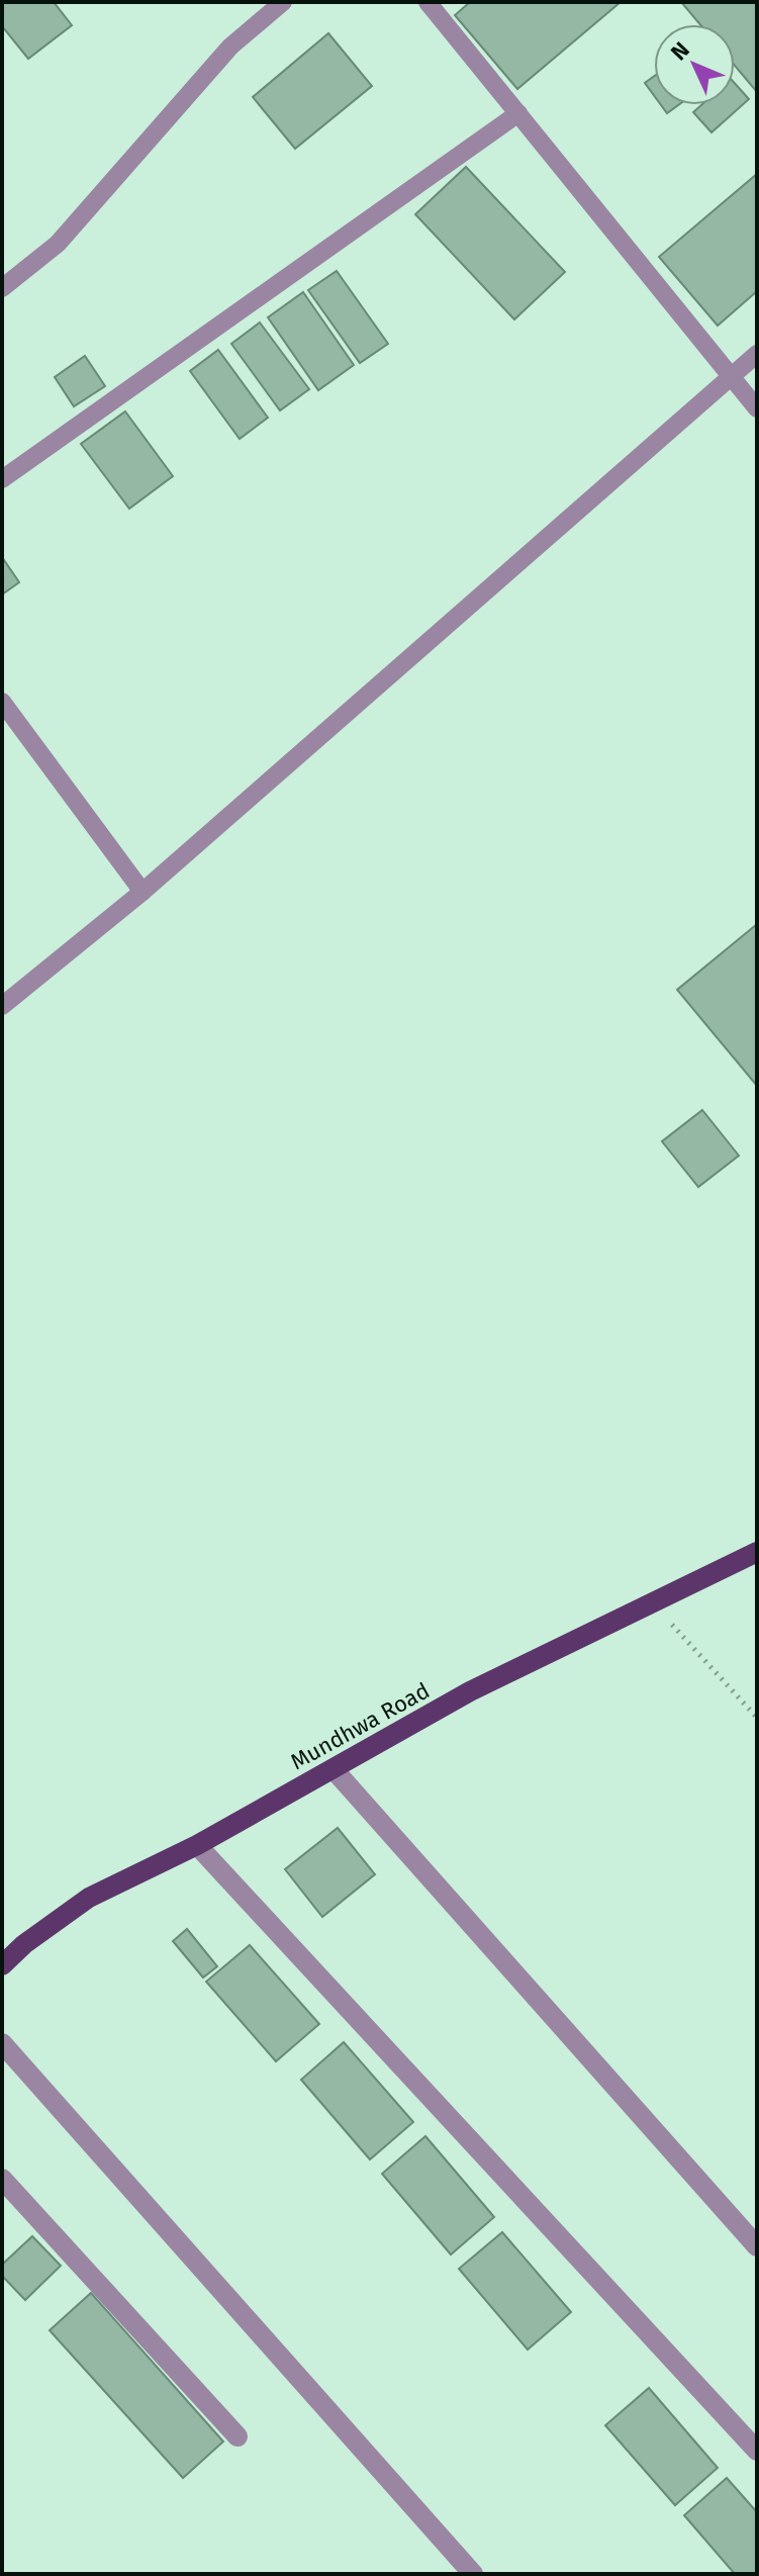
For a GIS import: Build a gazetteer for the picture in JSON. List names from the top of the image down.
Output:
{
  "streets": {
    "main road": ["Mundhwa Road"]
  },
  "north": "top left"
}
